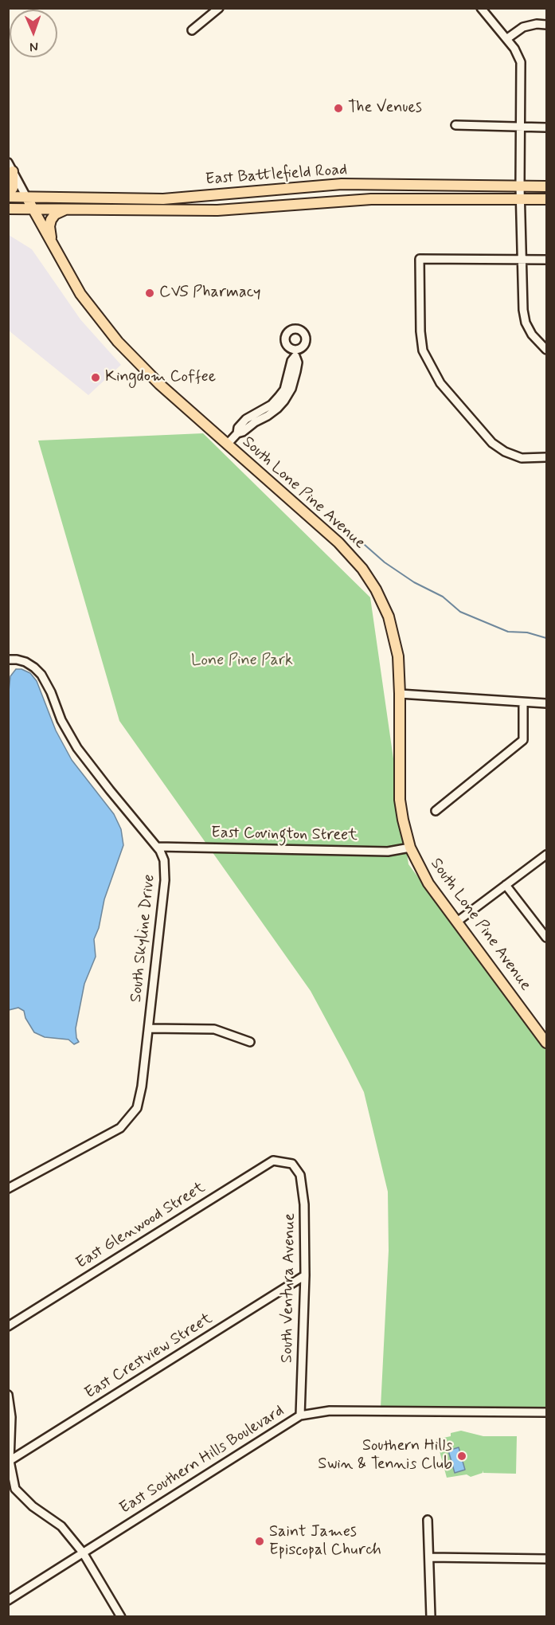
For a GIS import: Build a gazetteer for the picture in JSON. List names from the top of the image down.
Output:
{
  "streets": {
    "main road": ["East Battlefield Road", "South Lone Pine Avenue"],
    "street": [
      "East Covington Street",
      "South Skyline Drive",
      "East Glenwood Street",
      "South Ventura Avenue",
      "East Crestview Street",
      "East Southern Hills Boulevard"
    ]
  },
  "crossings": [
    ["East Battlefield Road", "South Lone Pine Avenue"],
    ["South Lone Pine Avenue", "East Covington Street"],
    ["East Covington Street", "South Skyline Drive"],
    ["East Glenwood Street", "South Ventura Avenue"],
    ["South Ventura Avenue", "East Crestview Street"],
    ["South Ventura Avenue", "East Southern Hills Boulevard"]
  ],
  "parks": ["Lone Pine Park"],
  "places": [
    "The Venues",
    "CVS Pharmacy",
    "Kingdom Coffee",
    "Southern Hills Swin & Tennis Club",
    "Saint James Episcopal Church"
  ],
  "north": "bottom"
}
